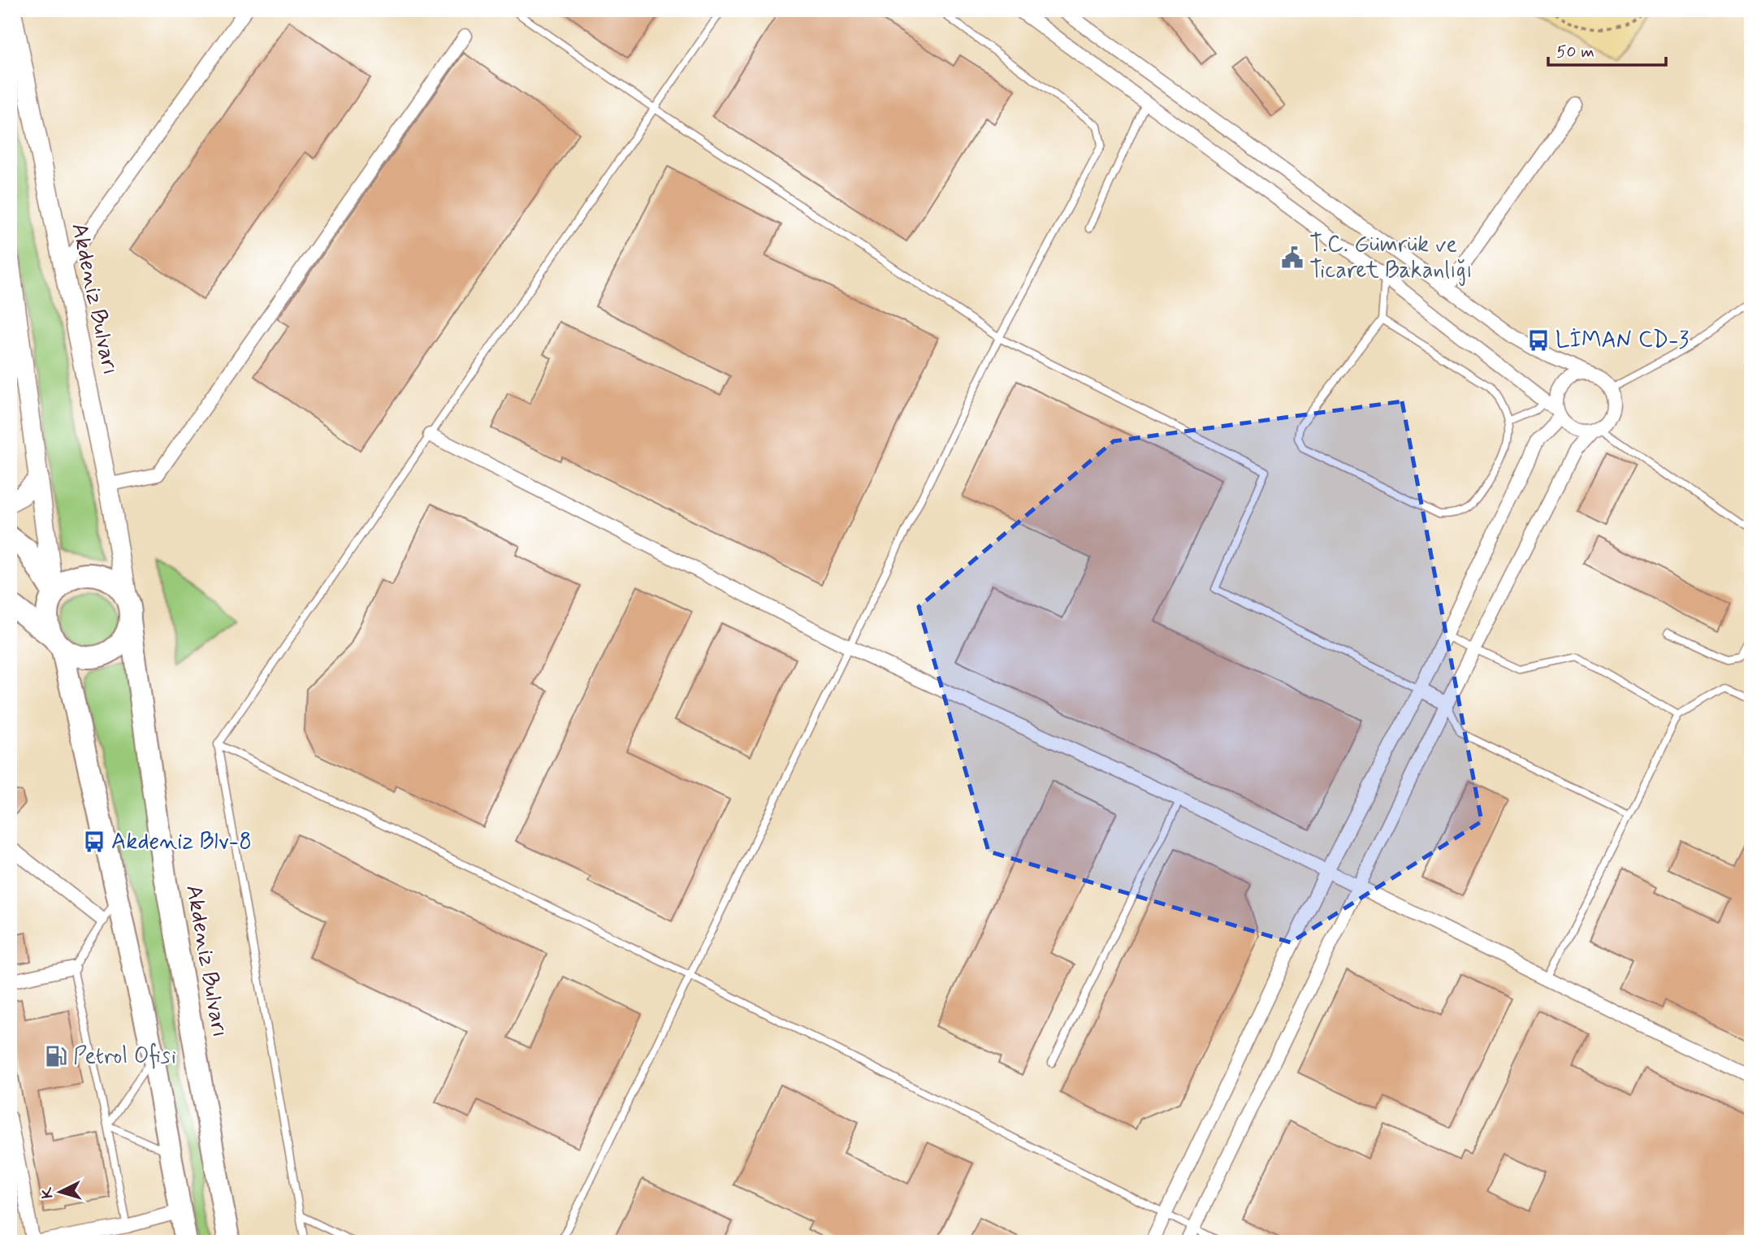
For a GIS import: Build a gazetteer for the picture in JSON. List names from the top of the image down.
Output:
{
  "streets": {
    "main road": ["Akdeniz Bulvarı"]
  },
  "places": {
    "public building": ["T.C. Gümrük ve Ticaret Bakanlığı"],
    "bus stop": ["LİMAN CD-3", "Akdeniz Blv-8"],
    "fuel station": ["Petrol Ofisi"]
  },
  "scale_bar": "50 m",
  "north": "left"
}
